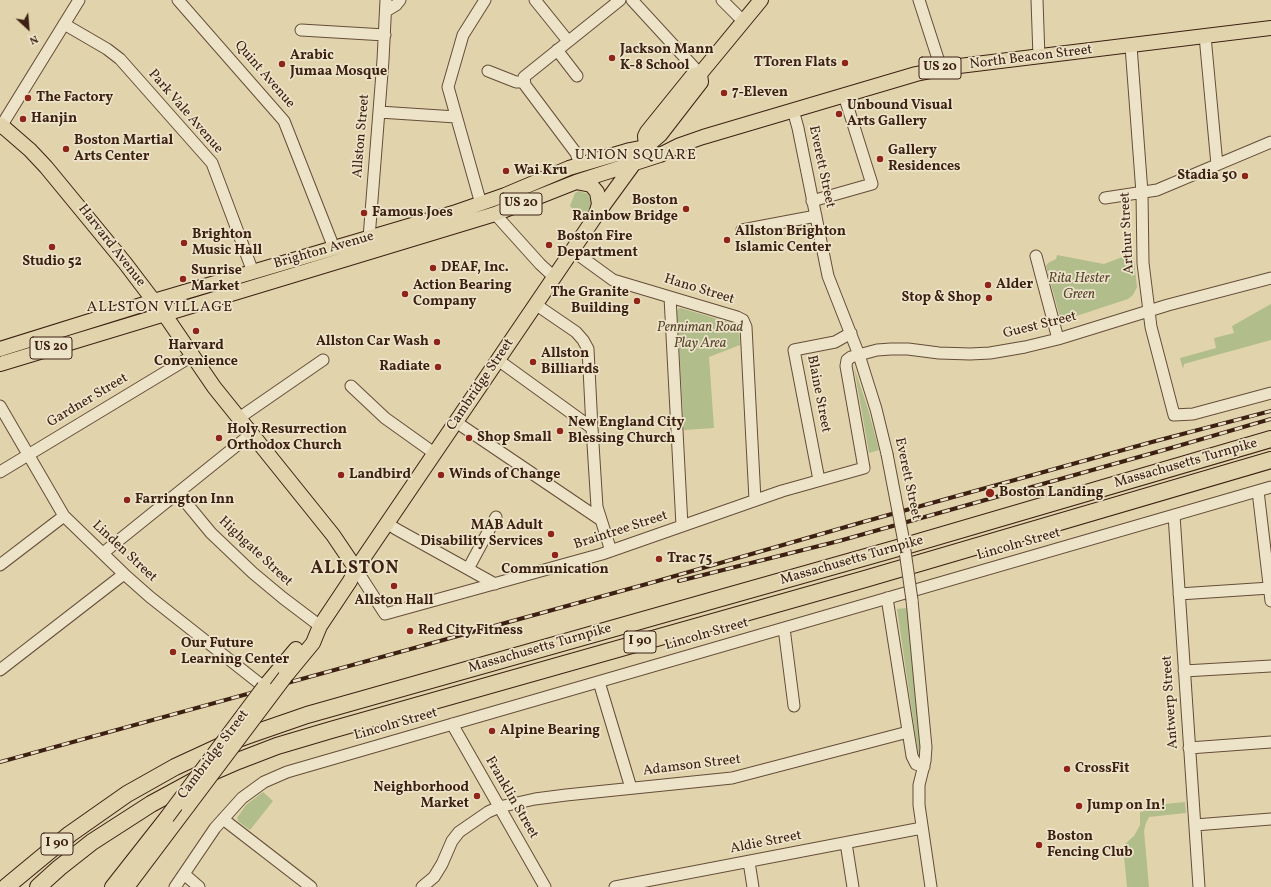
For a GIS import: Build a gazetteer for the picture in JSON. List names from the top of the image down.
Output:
{
  "streets": {
    "highway": ["Massachusetts Turnpike", "I 90"],
    "main road": [
      "North Beacon Street",
      "US 20",
      "Harvard Avenue",
      "Brighton Avenue",
      "Cambridge Street"
    ],
    "street": [
      "Quint Avenue",
      "Park Vale Avenue",
      "Allston Street",
      "Everett Street",
      "Arthur Street",
      "Hano Street",
      "Guest Street",
      "Blaine Street",
      "Gardner Street",
      "Braintree Street",
      "Lincoln Street",
      "Linden Street",
      "Highgate Street",
      "Antwerp Street",
      "Adamson Street",
      "Franklin Street",
      "Aldie Street"
    ]
  },
  "crossings": [
    ["North Beacon Street", "Everett Street"],
    ["North Beacon Street", "Arthur Street"],
    ["North Beacon Street", "Brighton Avenue"],
    ["North Beacon Street", "Cambridge Street"],
    ["Quint Avenue", "Brighton Avenue"],
    ["Park Vale Avenue", "Brighton Avenue"],
    ["Allston Street", "Brighton Avenue"],
    ["Everett Street", "Guest Street"],
    ["Everett Street", "Blaine Street"],
    ["Everett Street", "Braintree Street"],
    ["Everett Street", "Aldie Street"],
    ["Arthur Street", "Guest Street"],
    ["Harvard Avenue", "Brighton Avenue"],
    ["Harvard Avenue", "Cambridge Street"],
    ["Harvard Avenue", "Gardner Street"],
    ["Harvard Avenue", "Braintree Street"],
    ["Brighton Avenue", "Cambridge Street"],
    ["Hano Street", "Cambridge Street"],
    ["Hano Street", "Braintree Street"],
    ["Guest Street", "Braintree Street"],
    ["Cambridge Street", "Braintree Street"],
    ["Cambridge Street", "Linden Street"],
    ["Cambridge Street", "Highgate Street"],
    ["Blaine Street", "Braintree Street"],
    ["Gardner Street", "Linden Street"],
    ["Lincoln Street", "Antwerp Street"],
    ["Lincoln Street", "Franklin Street"],
    ["Adamson Street", "Franklin Street"]
  ],
  "districts": ["UNION SQUARE", "ALLSTON VILLAGE", "ALLSTON"],
  "parks": ["Rita Hester Green", "Penniman Road Play Area"],
  "places": [
    "Jackson Mann K-8 School",
    "TToren Flats",
    "Arabic Jumaa Mosque",
    "7-Eleven",
    "The Factory",
    "Unbound Visual Arts Gallery",
    "Hanjin",
    "Boston Martial Arts Center",
    "Gallery Residences",
    "Wai Kru",
    "Stadia 50",
    "Boston Rainbow Bridge",
    "Famous Joes",
    "Allston Brighton Islamic Center",
    "Brighton Music Hall",
    "Boston Fire Department",
    "Studio 52",
    "DEAF, Inc.",
    "Sunrise Market",
    "Alder",
    "Action Bearing Company",
    "Stop & Shop",
    "The Granite Building",
    "Harvard Convenience",
    "Allston Car Wash",
    "Allston Billiards",
    "Radiate",
    "New England City Blessing Church",
    "Holy Resurrection Orthodox Church",
    "Shop Small",
    "Landbird",
    "Winds of Change",
    "Boston Landing",
    "Farrington Inn",
    "MAB Adult Disability Services",
    "Communication",
    "Trac 75",
    "Allston Hall",
    "Red City Fitness",
    "Our Future Learning Center",
    "Alpine Bearing",
    "CrossFit",
    "Neighborhood Market",
    "Jump on In!",
    "Boston Fencing Club"
  ],
  "north": "bottom right"
}
